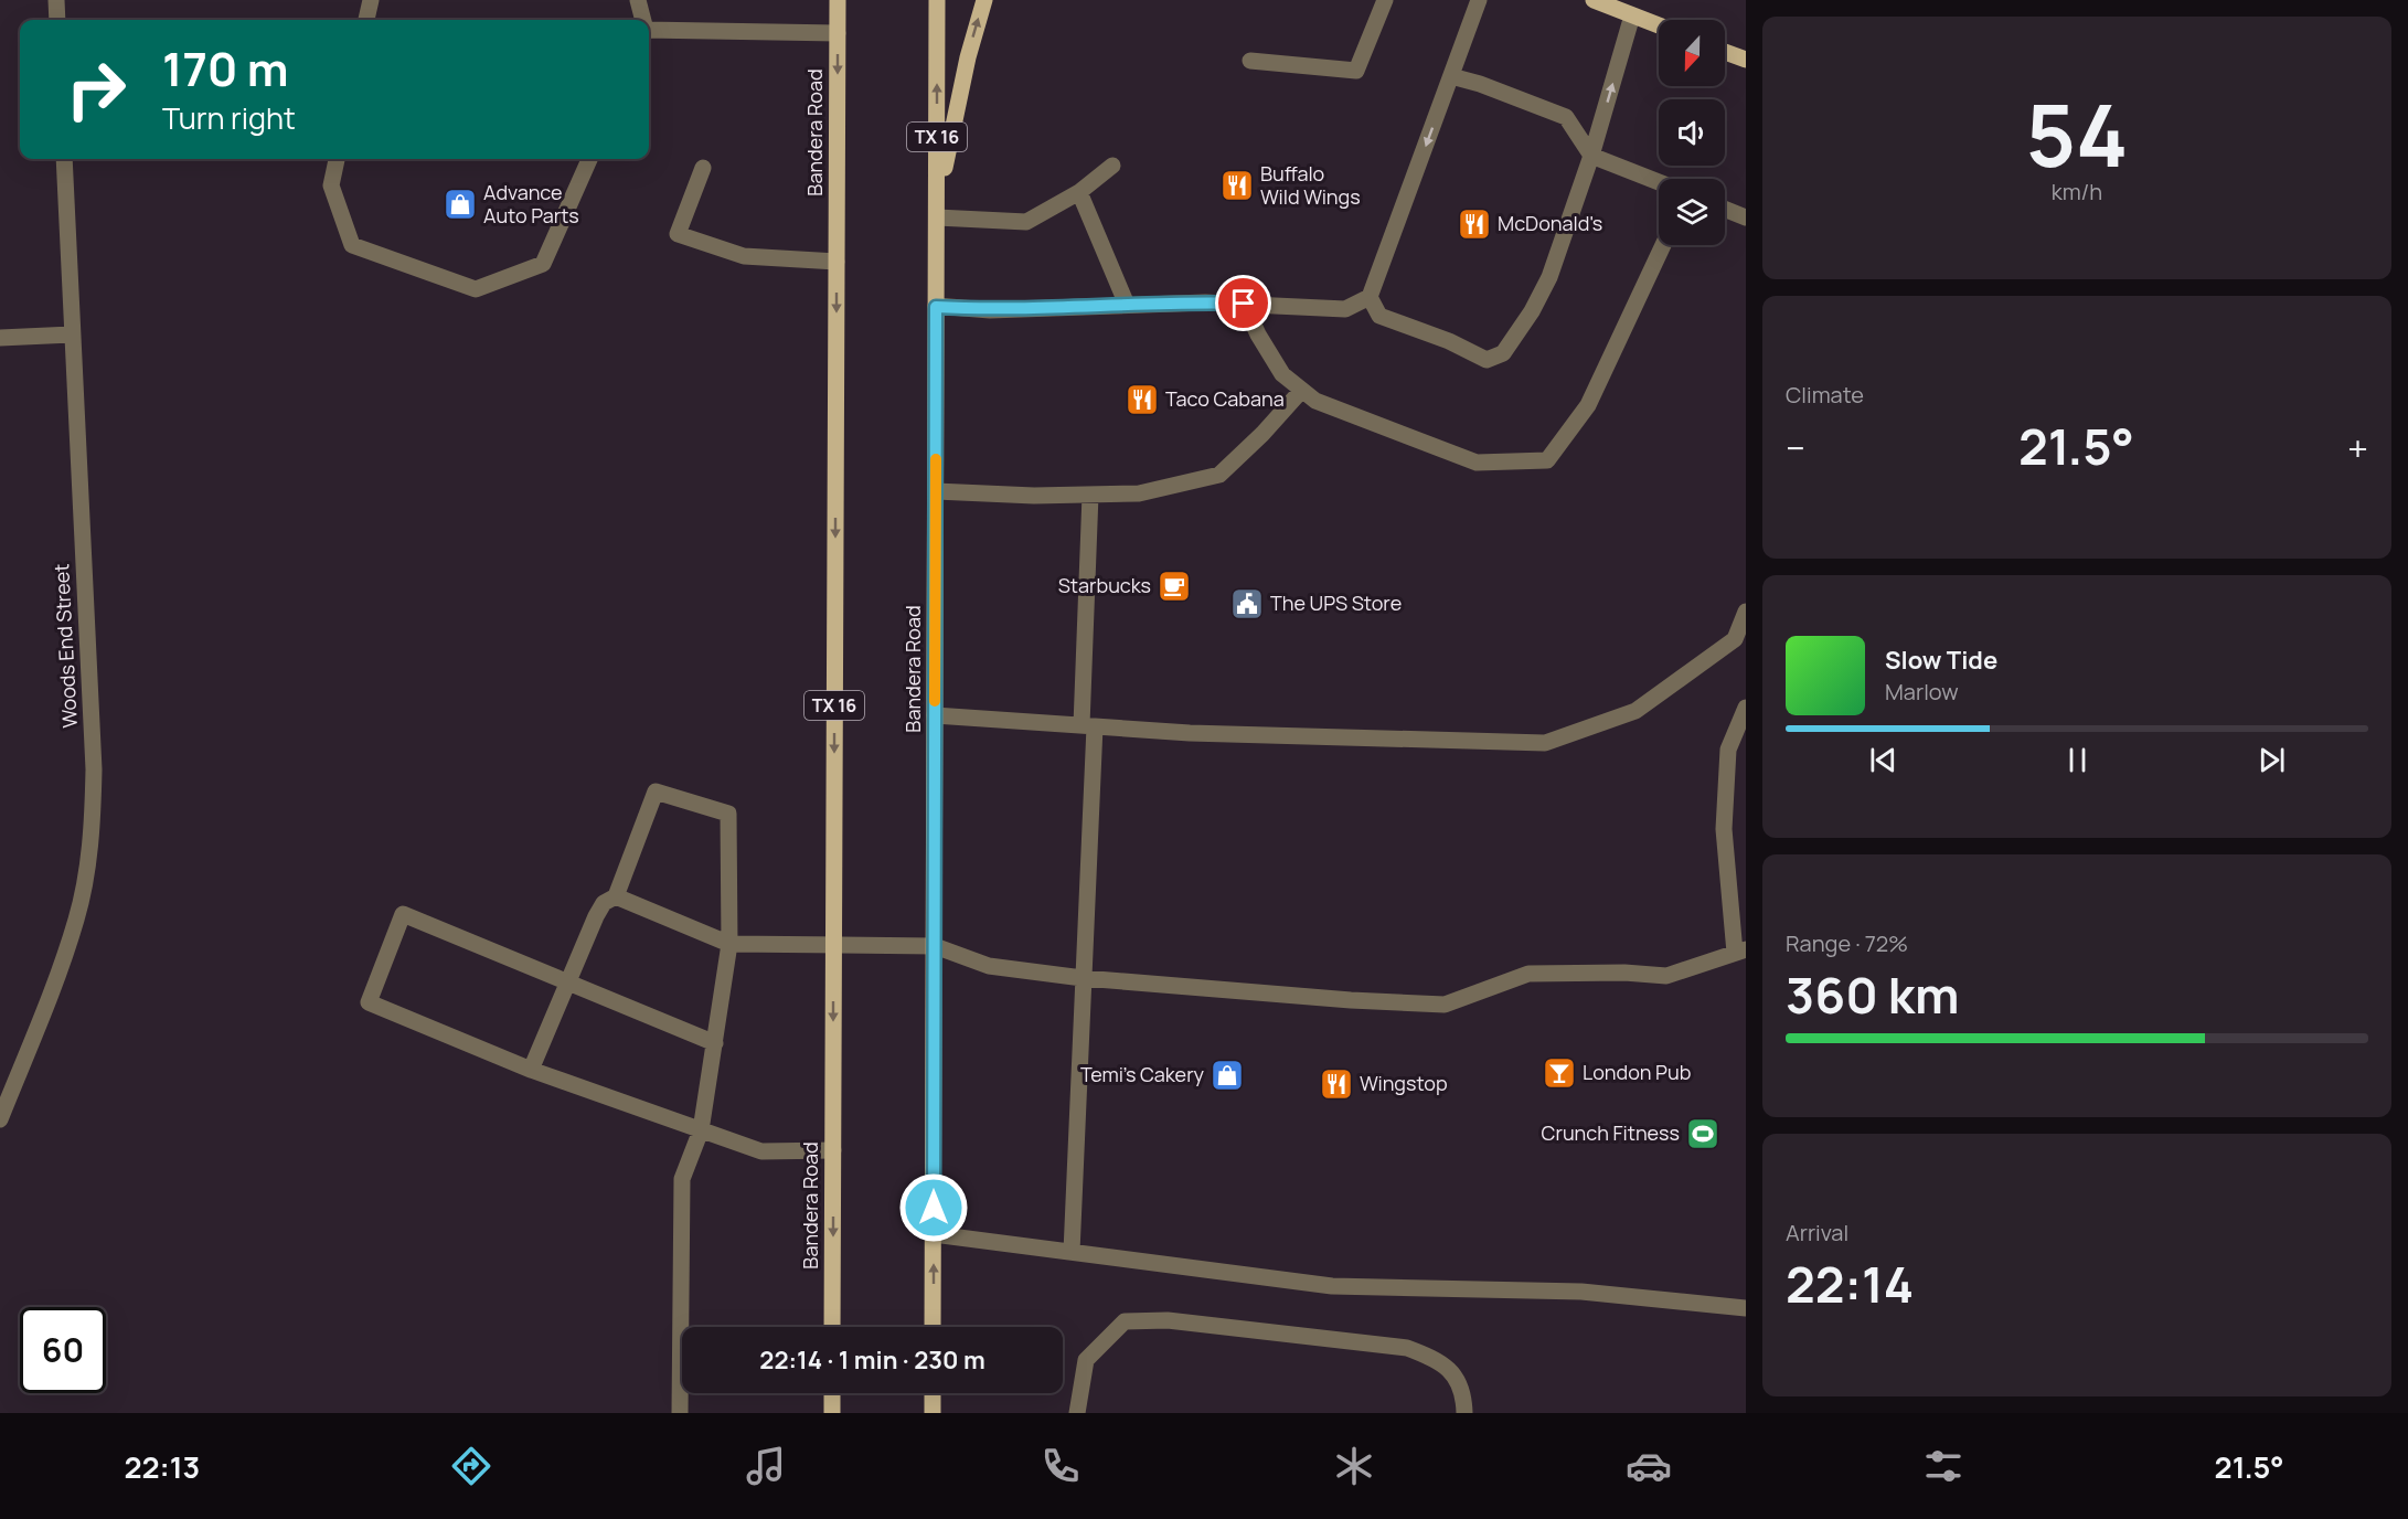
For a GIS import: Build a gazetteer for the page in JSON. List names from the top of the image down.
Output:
{
  "streets": {
    "main road": ["Bandera Road", "TX 16"],
    "street": ["Woods End Street"]
  },
  "places": {
    "restaurant": [
      "Buffalo Wild Wings",
      "McDonald's",
      "Taco Cabana",
      "Wingstop"
    ],
    "shop": ["Advance Auto Parts", "Temi's Cakery"],
    "cafe": ["Starbucks"],
    "public building": ["The UPS Store"],
    "bar": ["London Pub"],
    "sports": ["Crunch Fitness"]
  },
  "north": "bottom",
  "page": {
    "tile": [
      ["54", "km/h"],
      "Climate",
      ["Range · 72%", "360 km"],
      ["Arrival", "22:14"]
    ],
    "turn": ["170 m", "Turn right"],
    "heat": ["−", "21.5°", "+"],
    "song": ["Slow Tide", "Marlow"],
    "limit": "60",
    "trip": "22:14 · 1 min · 230 m",
    "tabs": ["22:13", "21.5°"]
  }
}
